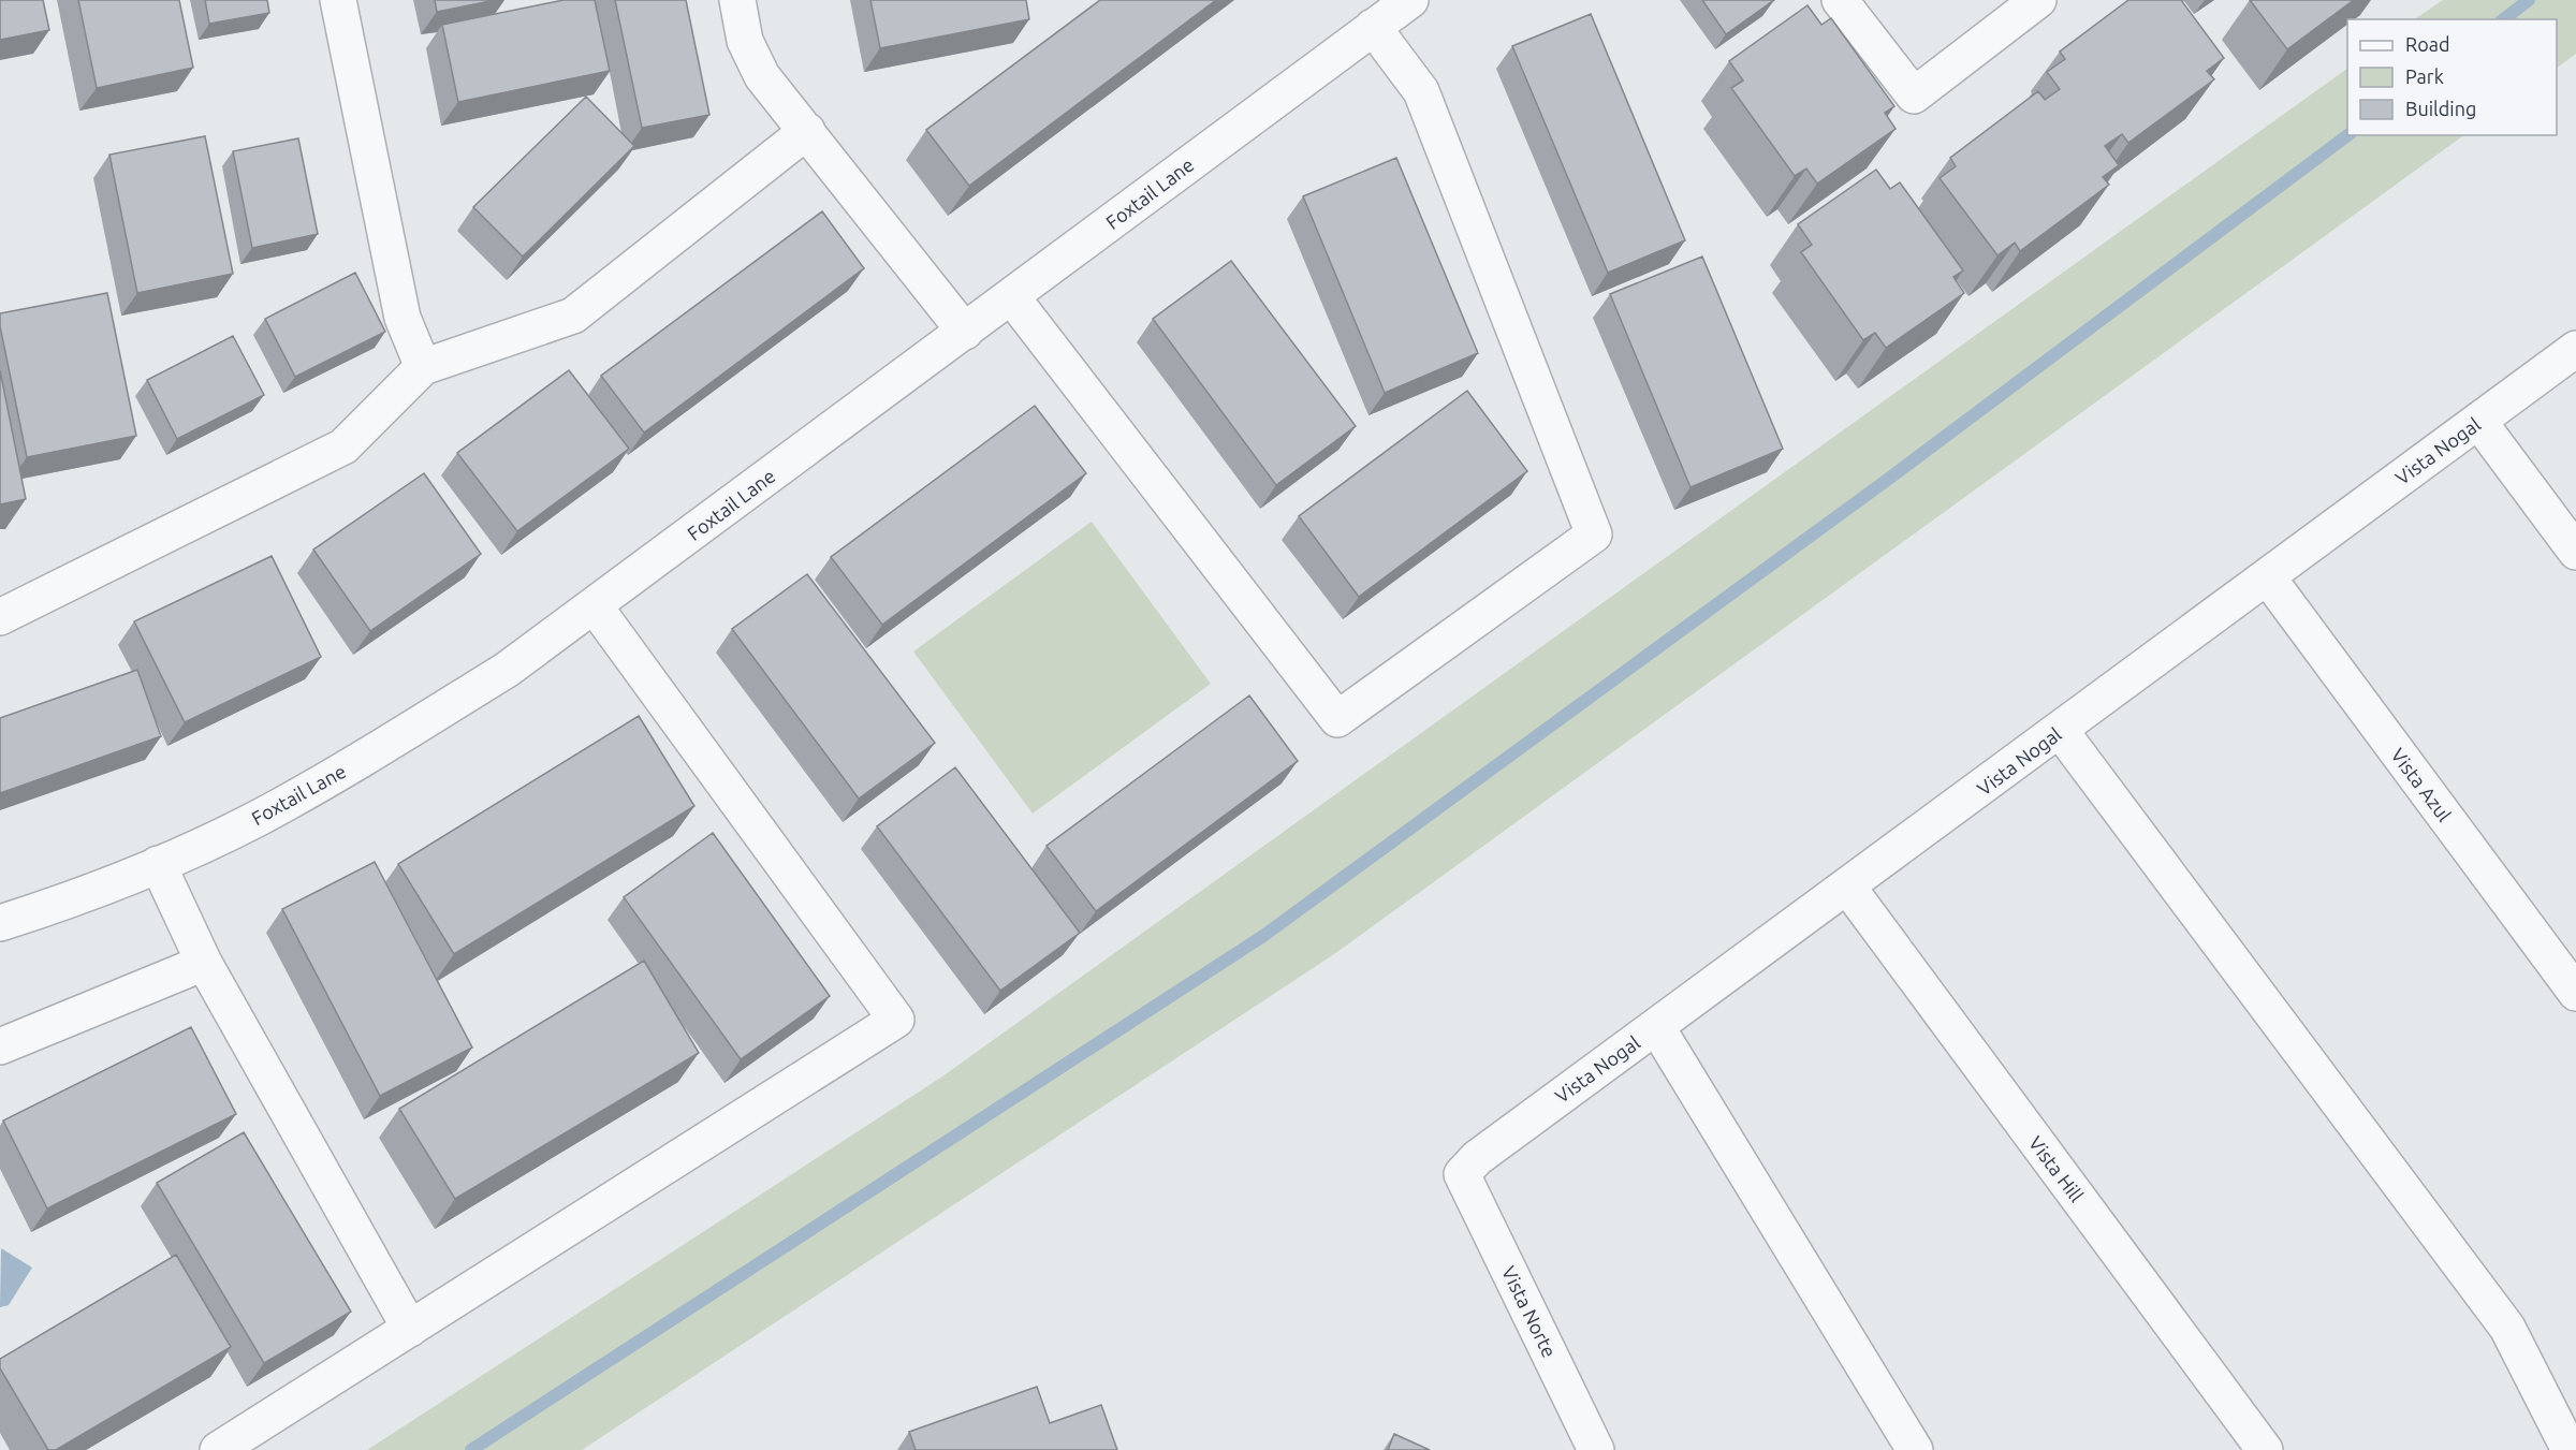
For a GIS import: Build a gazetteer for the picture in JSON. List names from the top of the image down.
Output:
{
  "streets": {
    "street": [
      "Foxtail Lane",
      "Vista Nogal",
      "Vista Azul",
      "Vista Hill",
      "Vista Norte"
    ]
  },
  "crossings": [
    ["Vista Nogal", "Vista Azul"],
    ["Vista Nogal", "Vista Hill"],
    ["Vista Nogal", "Vista Norte"]
  ],
  "legend": ["Road", "Park", "Building"]
}
